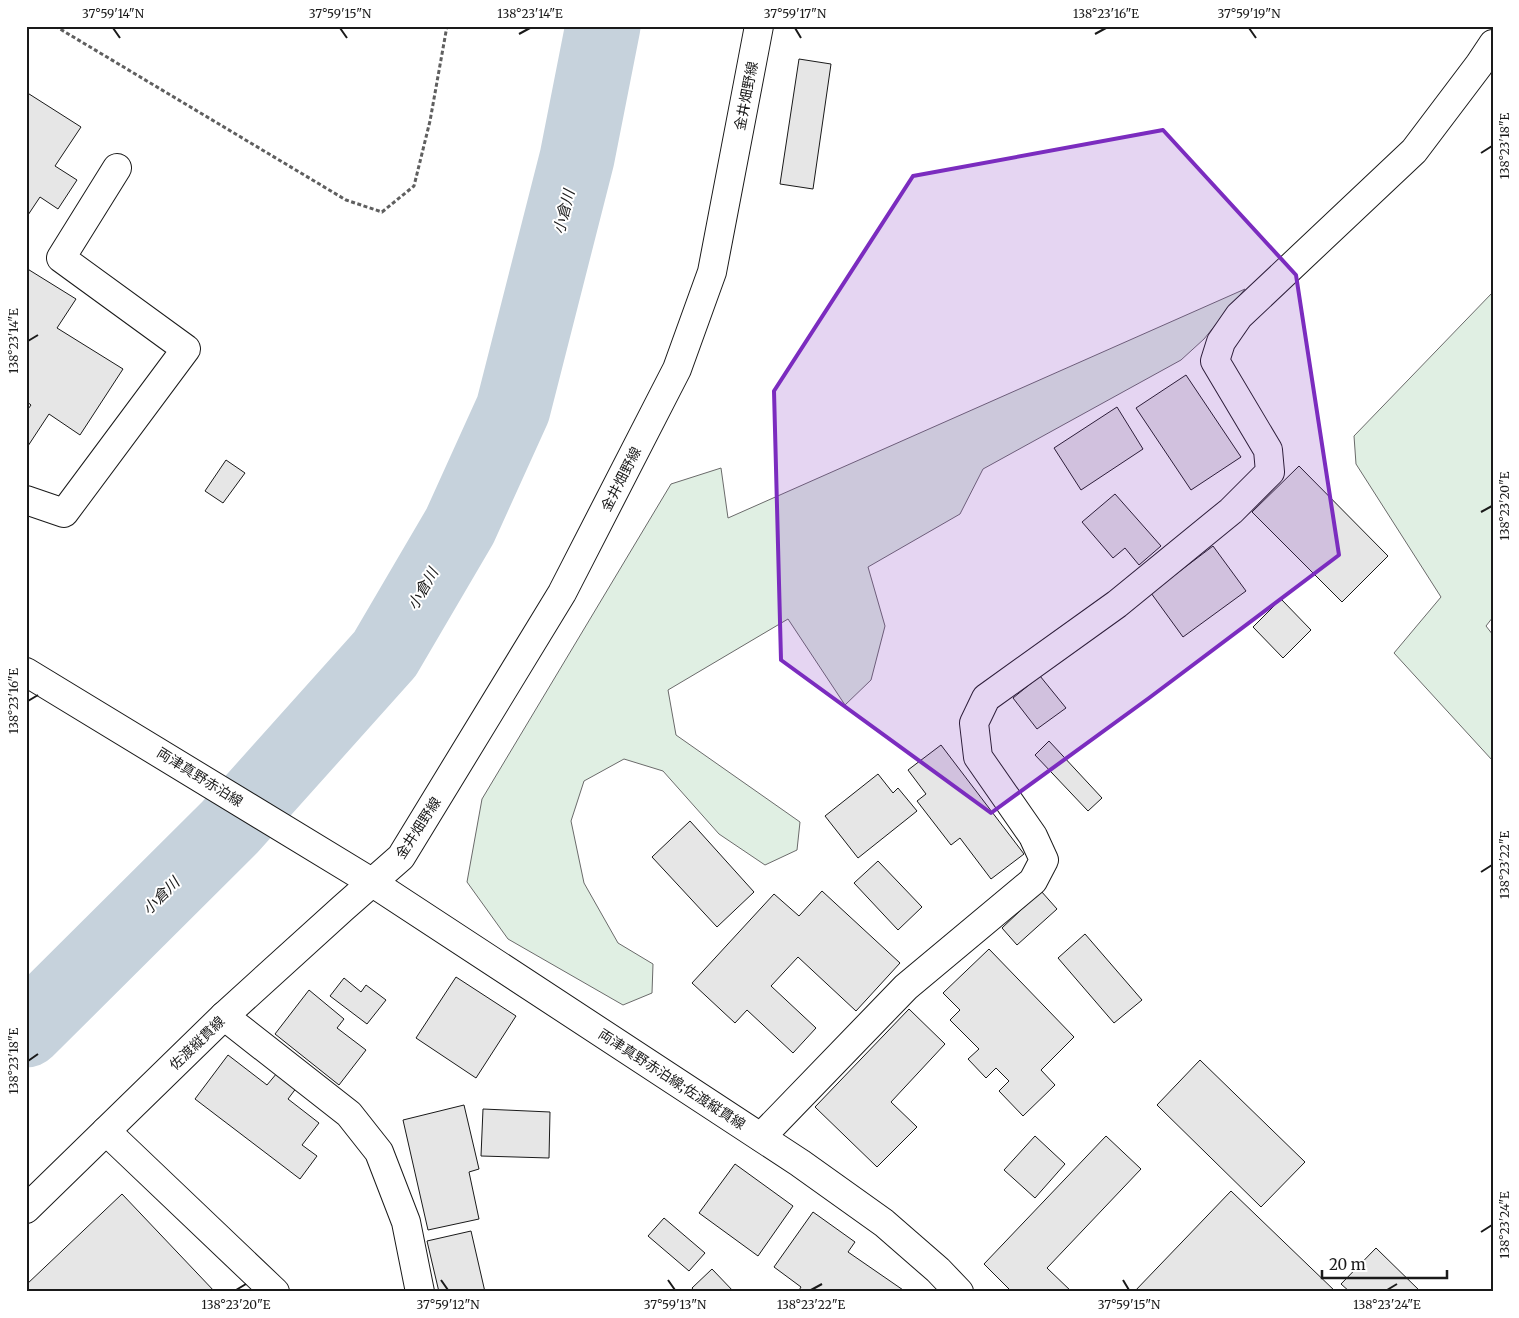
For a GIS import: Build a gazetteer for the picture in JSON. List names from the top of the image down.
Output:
{
  "streets": {
    "main road": [
      "金井畑野線",
      "両津真野赤泊線",
      "佐渡縦貫線",
      "両津真野赤泊線;佐渡縦貫線"
    ]
  },
  "crossings": [
    ["金井畑野線", "両津真野赤泊線"],
    ["金井畑野線", "佐渡縦貫線"],
    ["金井畑野線", "両津真野赤泊線;佐渡縦貫線"],
    ["両津真野赤泊線", "佐渡縦貫線"],
    ["両津真野赤泊線", "両津真野赤泊線;佐渡縦貫線"],
    ["佐渡縦貫線", "両津真野赤泊線;佐渡縦貫線"]
  ],
  "water": ["小倉川"],
  "scale_bar": "20 m",
  "coordinates": [
    "37°59'14\"N",
    "37°59'15\"N",
    "138°23'14\"E",
    "37°59'17\"N",
    "138°23'16\"E",
    "37°59'19\"N",
    "138°23'18\"E",
    "138°23'20\"E",
    "138°23'22\"E",
    "138°23'24\"E",
    "37°59'12\"N",
    "37°59'13\"N"
  ]
}
